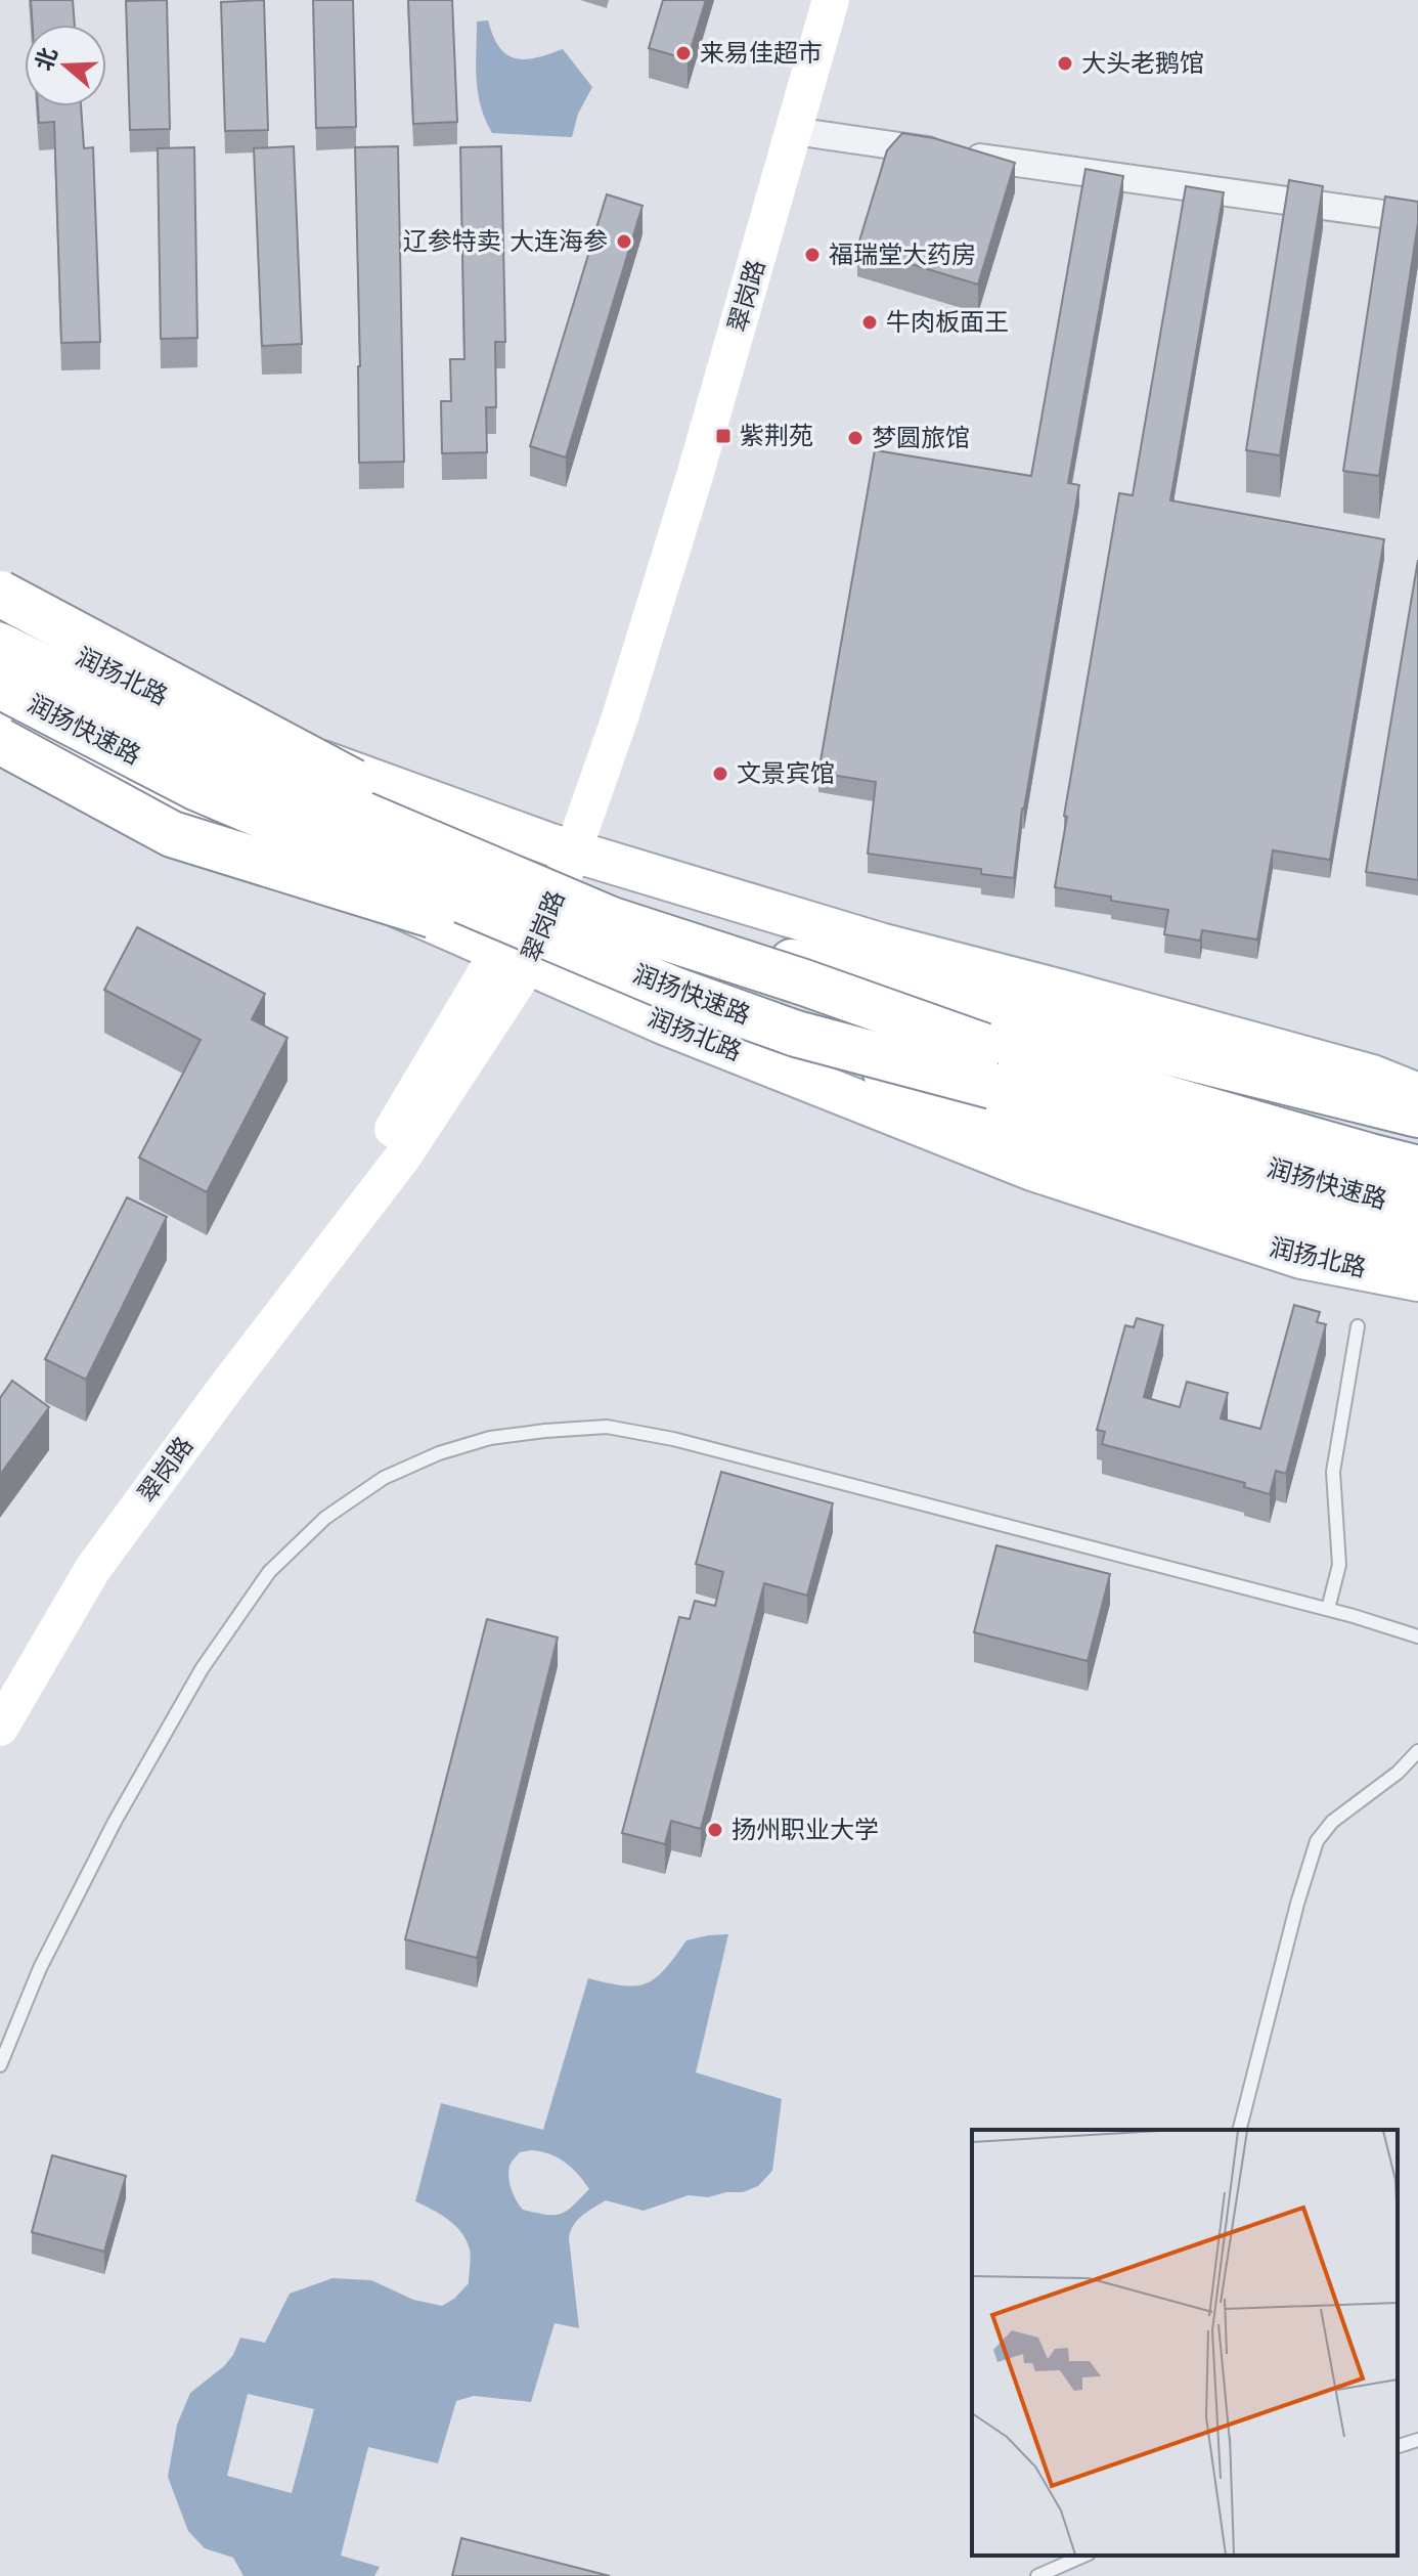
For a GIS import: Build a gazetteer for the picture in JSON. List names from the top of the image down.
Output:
{
  "streets": {
    "highway": ["润扬快速路"],
    "main road": ["翠岗路", "润扬北路"]
  },
  "crossings": [
    ["翠岗路", "润扬北路"]
  ],
  "places": {
    "other": [
      "来易佳超市",
      "大头老鹅馆",
      "辽参特卖 大连海参",
      "福瑞堂大药房",
      "牛肉板面王",
      "梦圆旅馆",
      "文景宾馆",
      "扬州职业大学"
    ],
    "transit": ["紫荆苑"]
  },
  "north": "left"
}
